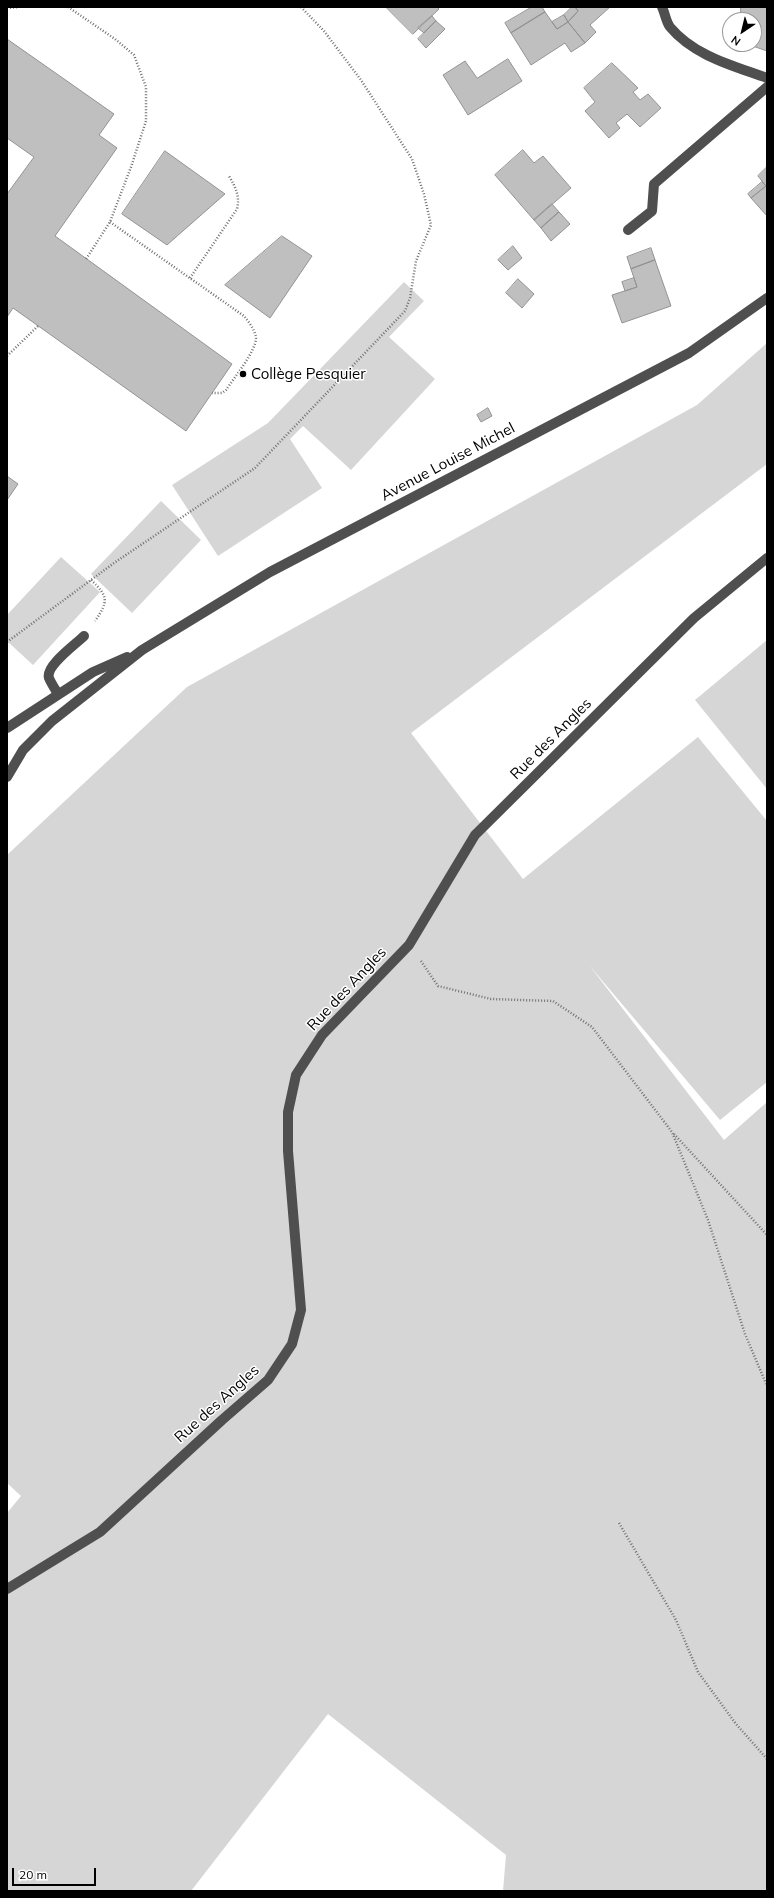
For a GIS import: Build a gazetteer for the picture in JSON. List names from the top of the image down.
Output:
{
  "streets": {
    "street": ["Avenue Louise Michel", "Rue des Angles"]
  },
  "places": ["Collège Pesquier"],
  "scale_bar": "20 m",
  "north": "bottom left"
}
